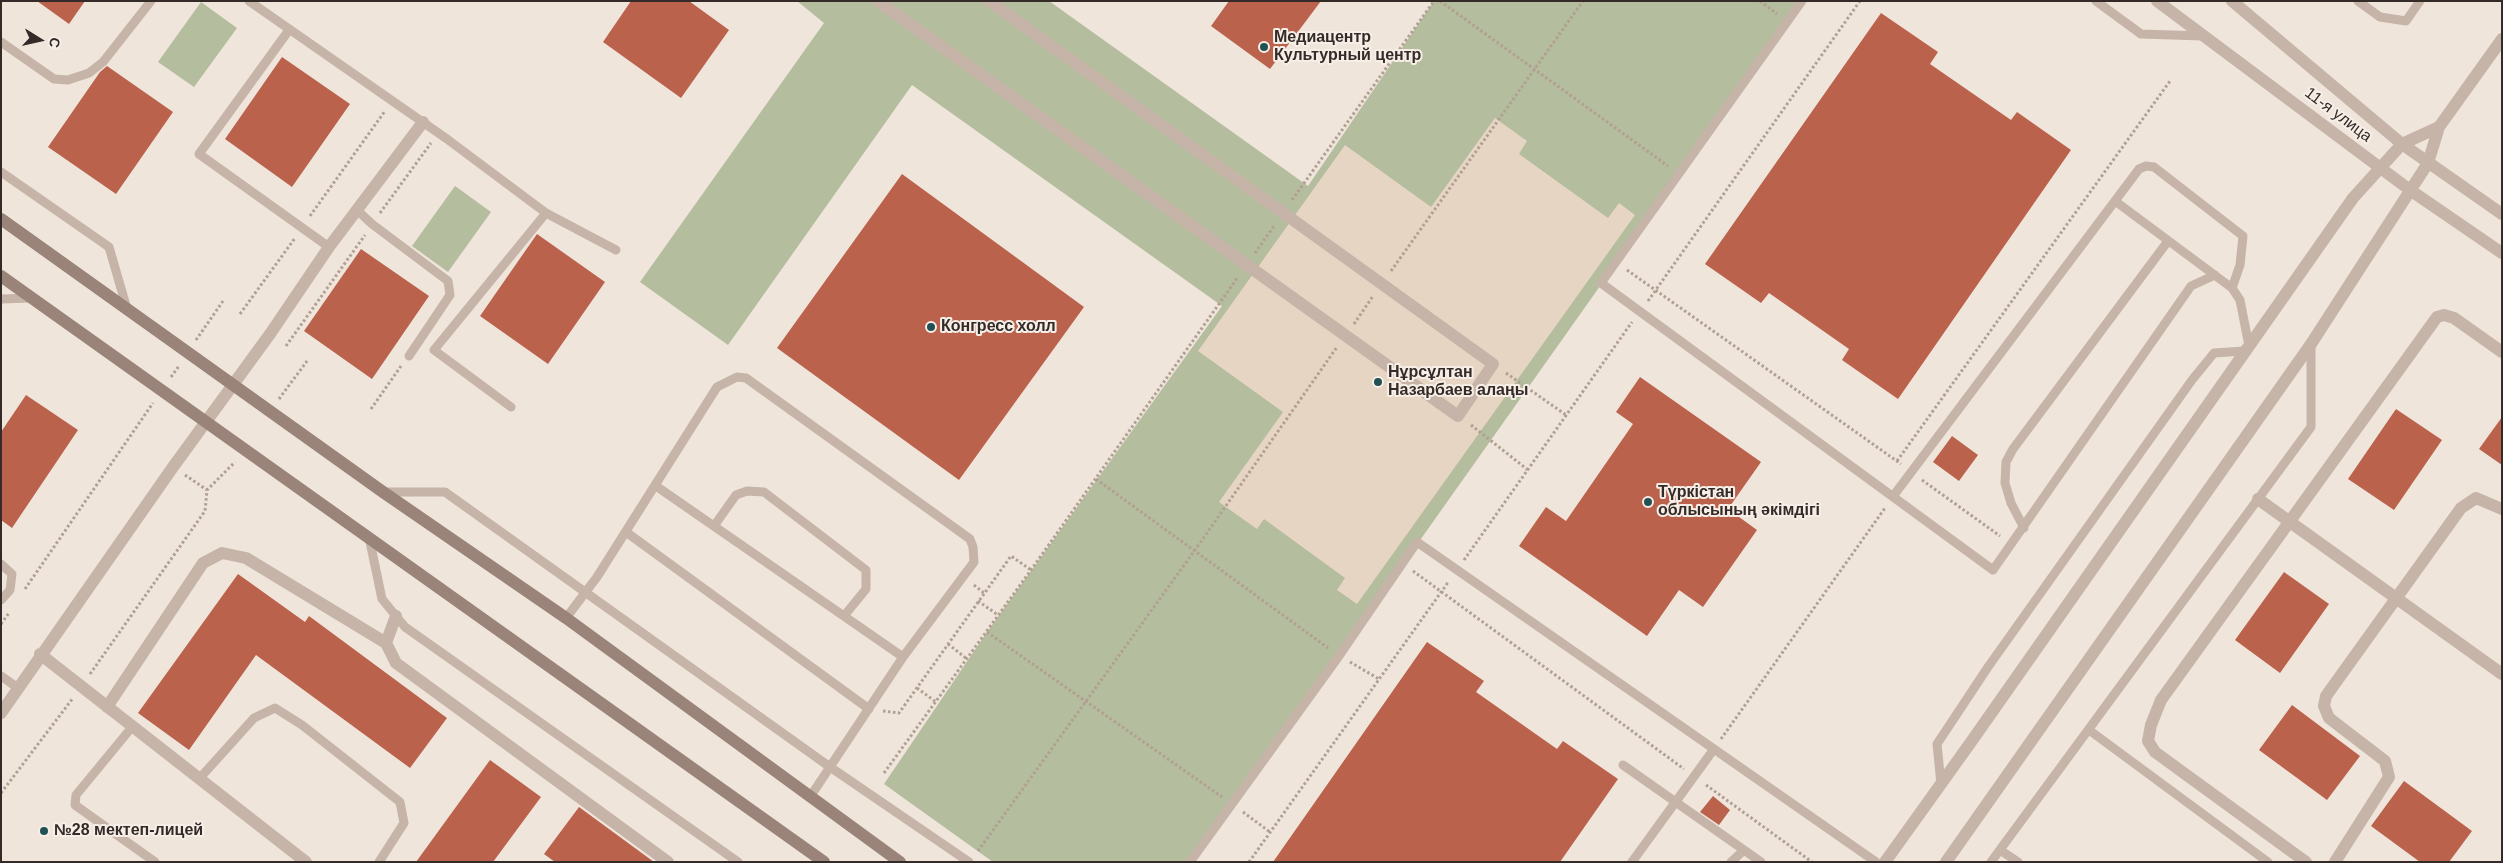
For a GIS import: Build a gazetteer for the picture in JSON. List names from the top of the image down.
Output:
{
  "streets": {
    "street": ["11-я улица"]
  },
  "places": [
    "Медиацентр Культурный центр",
    "Конгресс холл",
    "Нұрсұлтан Назарбаев алаңы",
    "Түркістан облысының әкімдігі",
    "№28 мектеп-лицей"
  ],
  "north": "right"
}
